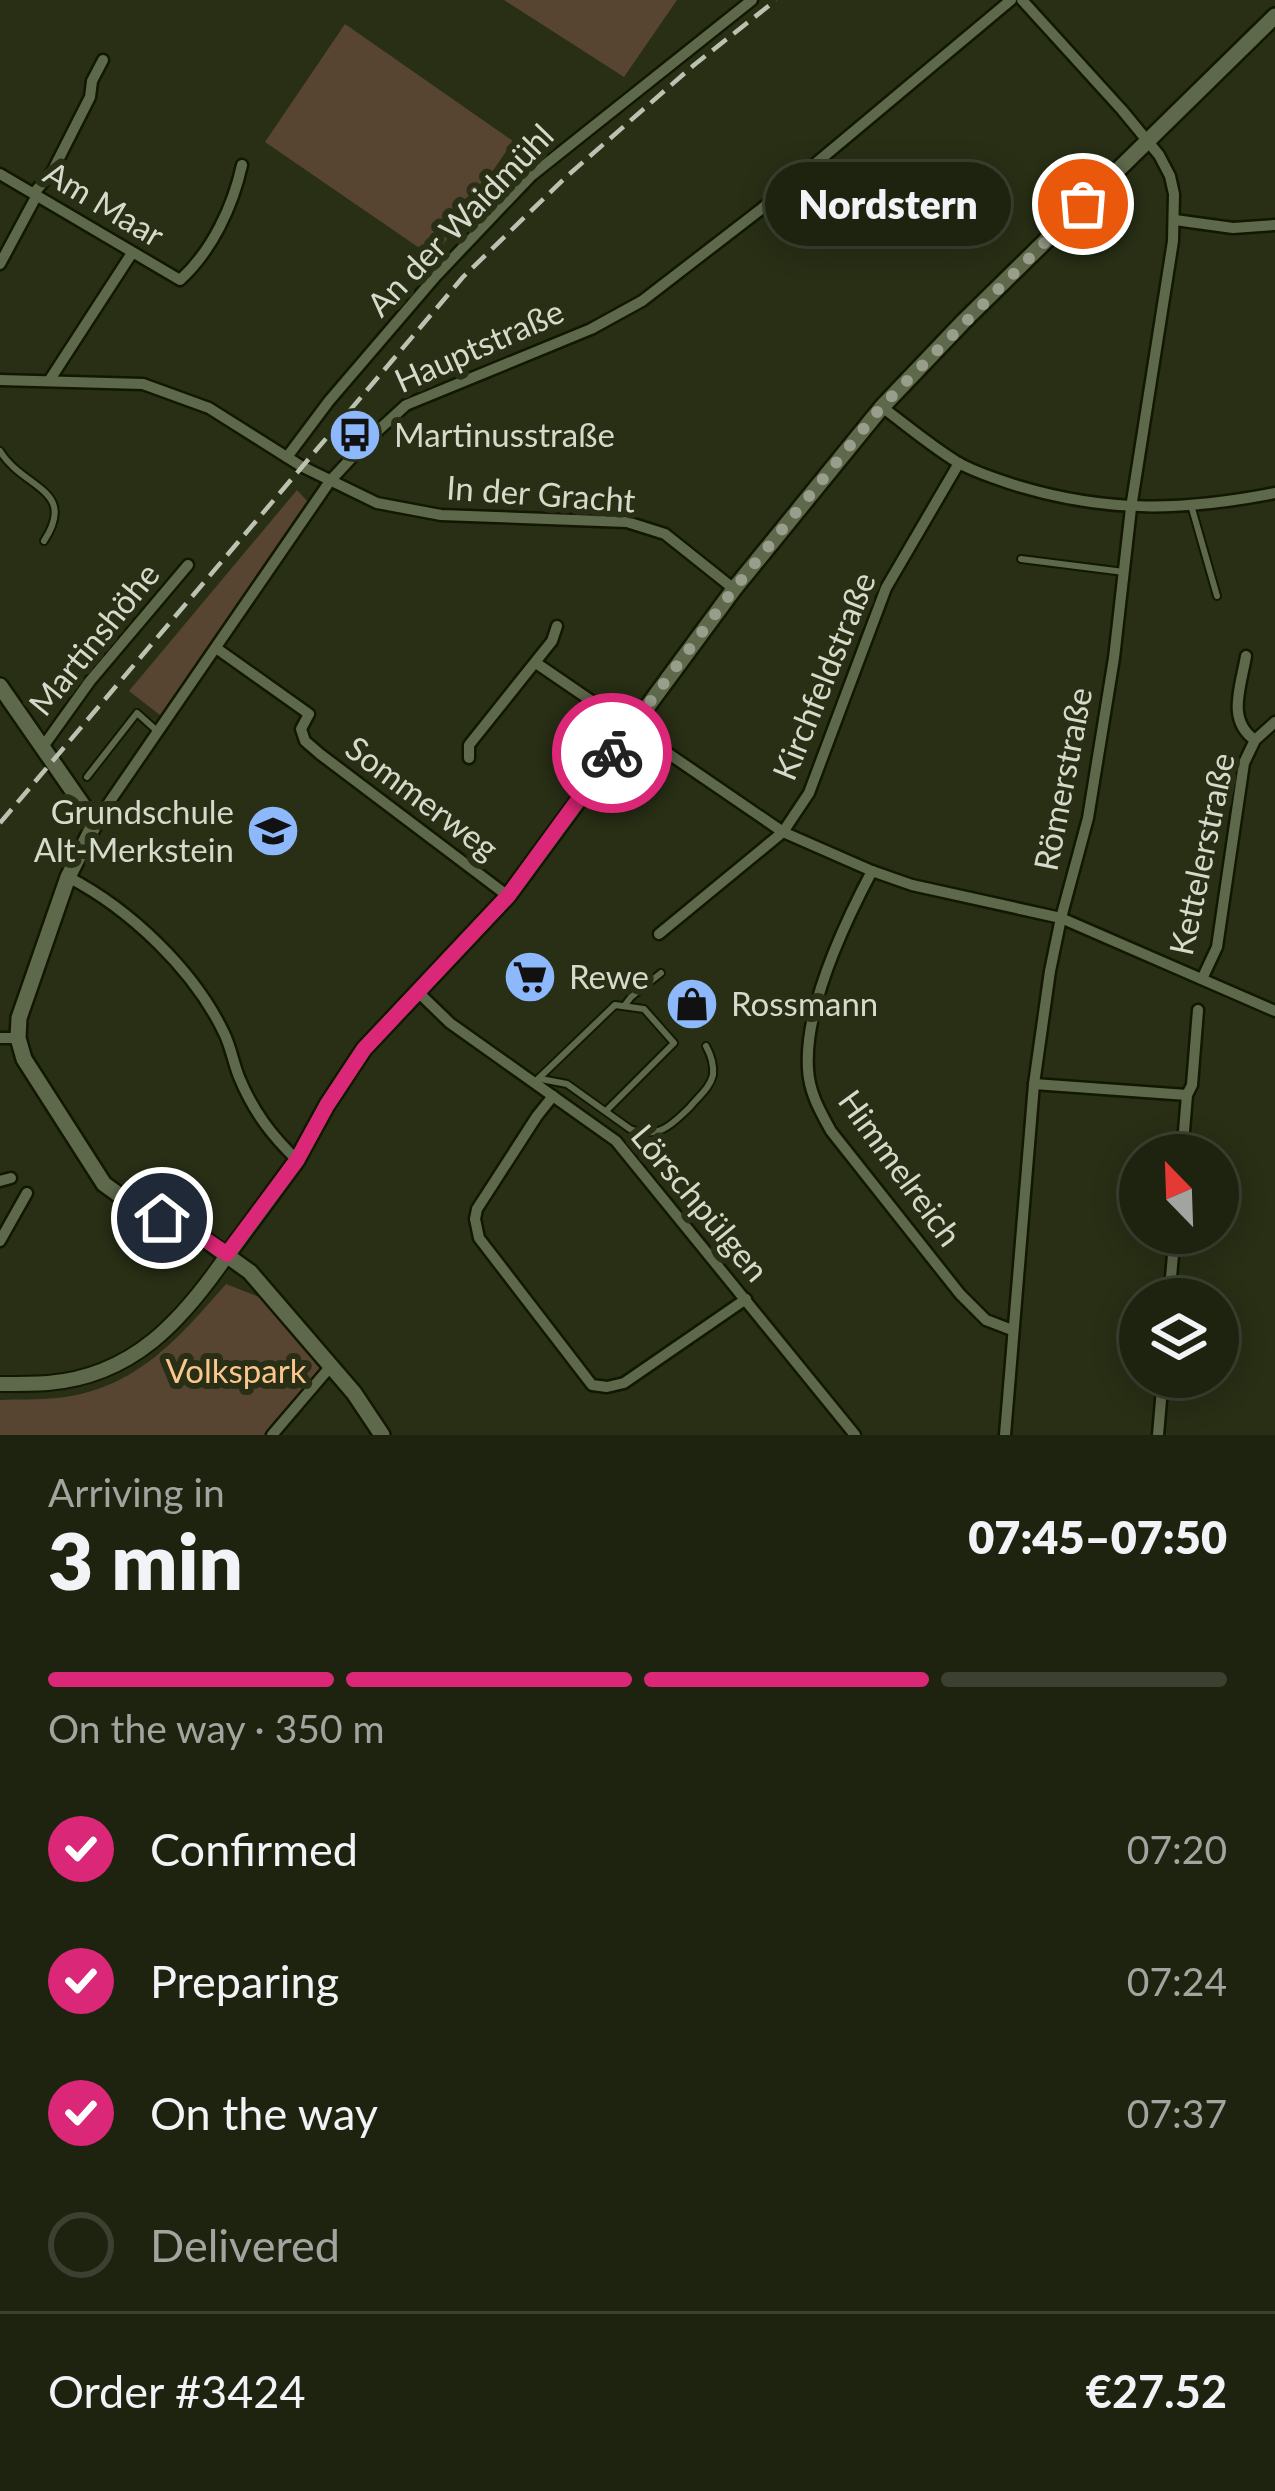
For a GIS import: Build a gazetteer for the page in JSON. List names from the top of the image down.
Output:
{
  "streets": {
    "main road": ["Hauptstraße"],
    "street": [
      "Am Maar",
      "An der Waidmühl",
      "In der Gracht",
      "Martinshöhe",
      "Kirchfeldstraße",
      "Römerstraße",
      "Sommerweg",
      "Kettelerstraße",
      "Himmelreich",
      "Lörschpülgen"
    ]
  },
  "crossings": [
    ["Hauptstraße", "In der Gracht"],
    ["Hauptstraße", "Sommerweg"],
    ["Römerstraße", "Himmelreich"]
  ],
  "parks": ["Volkspark"],
  "places": {
    "other": ["Nordstern"],
    "bus stop": ["Martinusstraße"],
    "school or university": ["Grundschule Alt-Merkstein"],
    "supermarket": ["Rewe"],
    "shop": ["Rossmann"]
  },
  "north": "top left",
  "page": {
    "bubble": "Nordstern",
    "heading": ["3 min", "Arriving in", "07:45–07:50"],
    "panel": ["Order #3424", "€27.52"],
    "bar": "On the way · 350 m",
    "list": [
      ["Confirmed", "07:20"],
      ["Preparing", "07:24"],
      ["On the way", "07:37"],
      "Delivered"
    ]
  }
}
